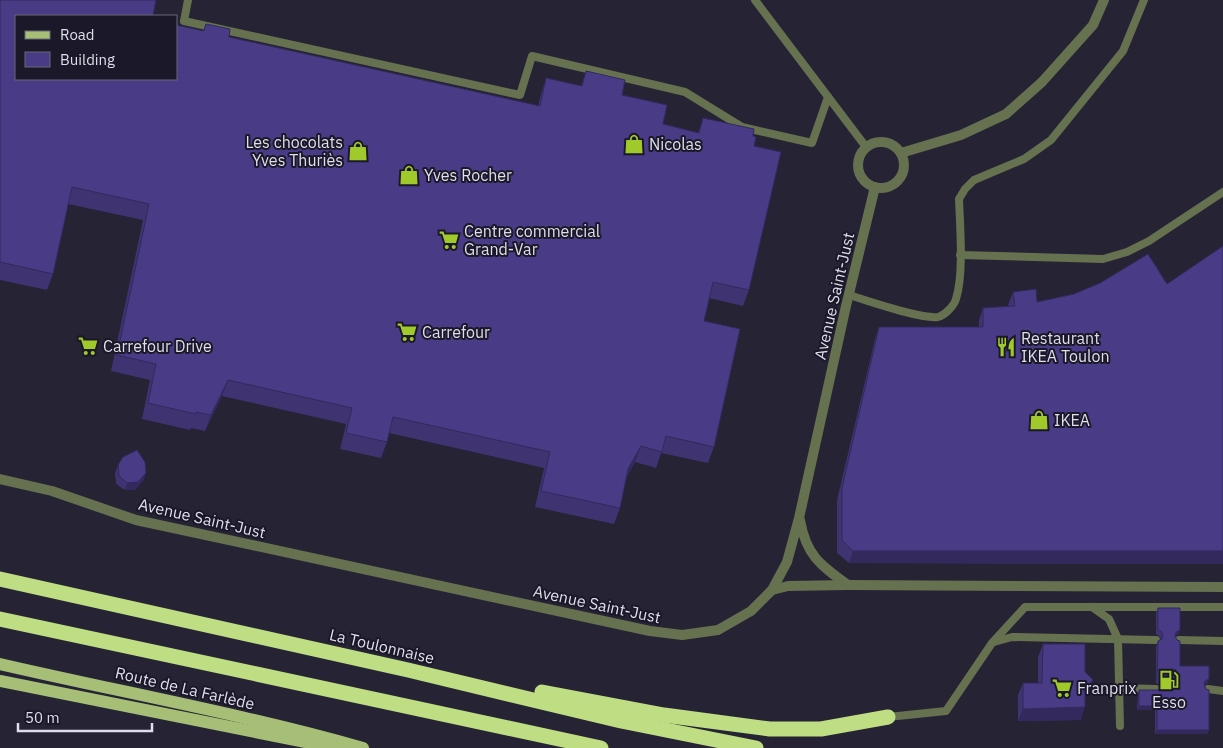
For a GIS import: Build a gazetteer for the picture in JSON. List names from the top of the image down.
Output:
{
  "streets": {
    "highway": ["La Toulonnaise"],
    "main road": ["Route de La Farlède"],
    "street": ["Avenue Saint-Just"]
  },
  "places": {
    "shop": [
      "Nicolas",
      "Les chocolats Yves Thuriès",
      "Yves Rocher",
      "IKEA"
    ],
    "supermarket": [
      "Centre commercial Grand-Var",
      "Carrefour",
      "Carrefour Drive",
      "Franprix"
    ],
    "restaurant": ["Restaurant IKEA Toulon"],
    "fuel station": ["Esso"]
  },
  "legend": ["Road", "Building"],
  "scale_bar": "50 m"
}
